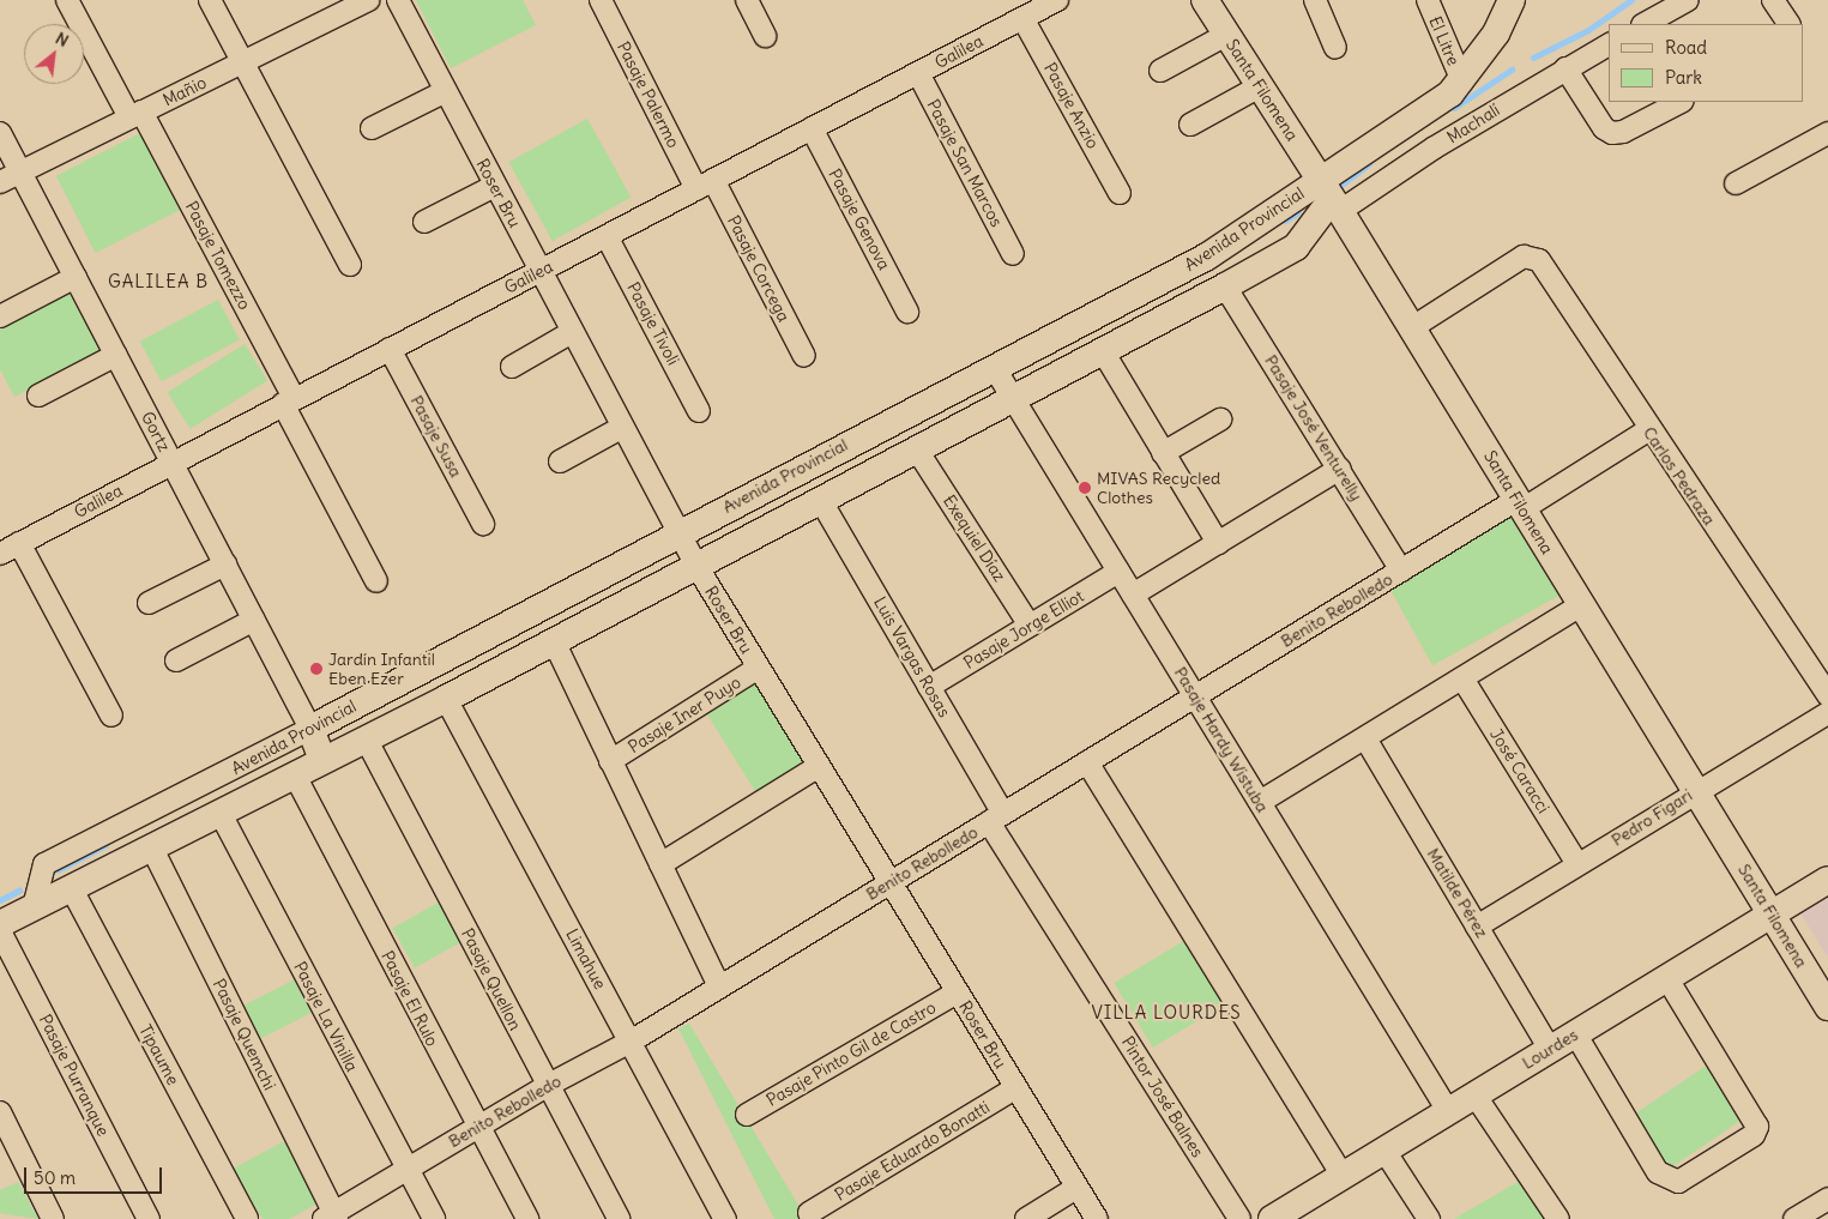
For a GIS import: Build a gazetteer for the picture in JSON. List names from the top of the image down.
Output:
{
  "streets": {
    "street": [
      "El Litre",
      "Galilea",
      "Santa Filomena",
      "Mañio",
      "Pasaje Palermo",
      "Pasaje Anzio",
      "Machalí",
      "Pasaje San Marcos",
      "Roser Bru",
      "Pasaje Genova",
      "Avenida Provincial",
      "Pasaje Tomezzo",
      "Pasaje Corcega",
      "Pasaje Tivoli",
      "Pasaje José Venturelly",
      "Gortz",
      "Pasaje Susa",
      "Carlos Pedraza",
      "Exequiel Díaz",
      "Benito Rebolledo",
      "Pasaje Jorge Elliot",
      "Luis Vargas Rosas",
      "Pasaje Iner Puyo",
      "Pasaje Hardy Wistuba",
      "José Caracci",
      "Pedro Figari",
      "Matilde Pérez",
      "Limahue",
      "Pasaje Quellon",
      "Pasaje El Rulo",
      "Pasaje La Vinilla",
      "Pasaje Quemchi",
      "Lourdes",
      "Pasaje Pinto Gil de Castro",
      "Tipaume",
      "Pasaje Purranque",
      "Pintor José Balnes",
      "Pasaje Eduardo Bonatti"
    ]
  },
  "crossings": [
    ["El Litre", "Avenida Provincial"],
    ["Galilea", "Pasaje Palermo"],
    ["Galilea", "Pasaje Anzio"],
    ["Galilea", "Pasaje San Marcos"],
    ["Galilea", "Roser Bru"],
    ["Galilea", "Pasaje Genova"],
    ["Galilea", "Pasaje Tomezzo"],
    ["Galilea", "Pasaje Corcega"],
    ["Galilea", "Pasaje Tivoli"],
    ["Galilea", "Gortz"],
    ["Galilea", "Pasaje Susa"],
    ["Santa Filomena", "Machalí"],
    ["Santa Filomena", "Avenida Provincial"],
    ["Santa Filomena", "Carlos Pedraza"],
    ["Santa Filomena", "Benito Rebolledo"],
    ["Santa Filomena", "Pedro Figari"],
    ["Santa Filomena", "Lourdes"],
    ["Mañio", "Pasaje Tomezzo"],
    ["Mañio", "Gortz"],
    ["Pasaje Palermo", "Pasaje Corcega"],
    ["Machalí", "Avenida Provincial"],
    ["Roser Bru", "Avenida Provincial"],
    ["Roser Bru", "Benito Rebolledo"],
    ["Roser Bru", "Pasaje Iner Puyo"],
    ["Roser Bru", "Pasaje Pinto Gil de Castro"],
    ["Roser Bru", "Pasaje Eduardo Bonatti"],
    ["Avenida Provincial", "Pasaje José Venturelly"],
    ["Avenida Provincial", "Gortz"],
    ["Avenida Provincial", "Exequiel Díaz"],
    ["Avenida Provincial", "Luis Vargas Rosas"],
    ["Avenida Provincial", "Pasaje Hardy Wistuba"],
    ["Avenida Provincial", "Limahue"],
    ["Avenida Provincial", "Pasaje Quellon"],
    ["Avenida Provincial", "Pasaje El Rulo"],
    ["Avenida Provincial", "Pasaje La Vinilla"],
    ["Avenida Provincial", "Pasaje Quemchi"],
    ["Avenida Provincial", "Tipaume"],
    ["Pasaje José Venturelly", "Benito Rebolledo"],
    ["Carlos Pedraza", "Benito Rebolledo"],
    ["Exequiel Díaz", "Pasaje Jorge Elliot"],
    ["Benito Rebolledo", "Luis Vargas Rosas"],
    ["Benito Rebolledo", "Pasaje Hardy Wistuba"],
    ["Benito Rebolledo", "Limahue"],
    ["Benito Rebolledo", "Pasaje Quellon"],
    ["Benito Rebolledo", "Pasaje El Rulo"],
    ["Benito Rebolledo", "Pasaje La Vinilla"],
    ["Benito Rebolledo", "Pasaje Quemchi"],
    ["Benito Rebolledo", "Pintor José Balnes"],
    ["Pasaje Jorge Elliot", "Luis Vargas Rosas"],
    ["Pasaje Jorge Elliot", "Pasaje Hardy Wistuba"],
    ["Luis Vargas Rosas", "Pintor José Balnes"],
    ["Pasaje Hardy Wistuba", "Lourdes"],
    ["José Caracci", "Pedro Figari"],
    ["Pedro Figari", "Matilde Pérez"],
    ["Matilde Pérez", "Lourdes"]
  ],
  "districts": ["GALILEA B", "VILLA LOURDES"],
  "places": ["MIVAS Recycled Clothes", "Jardín Infantil Eben Ezer"],
  "legend": ["Road", "Park"],
  "scale_bar": "50 m",
  "north": "top right"
}
